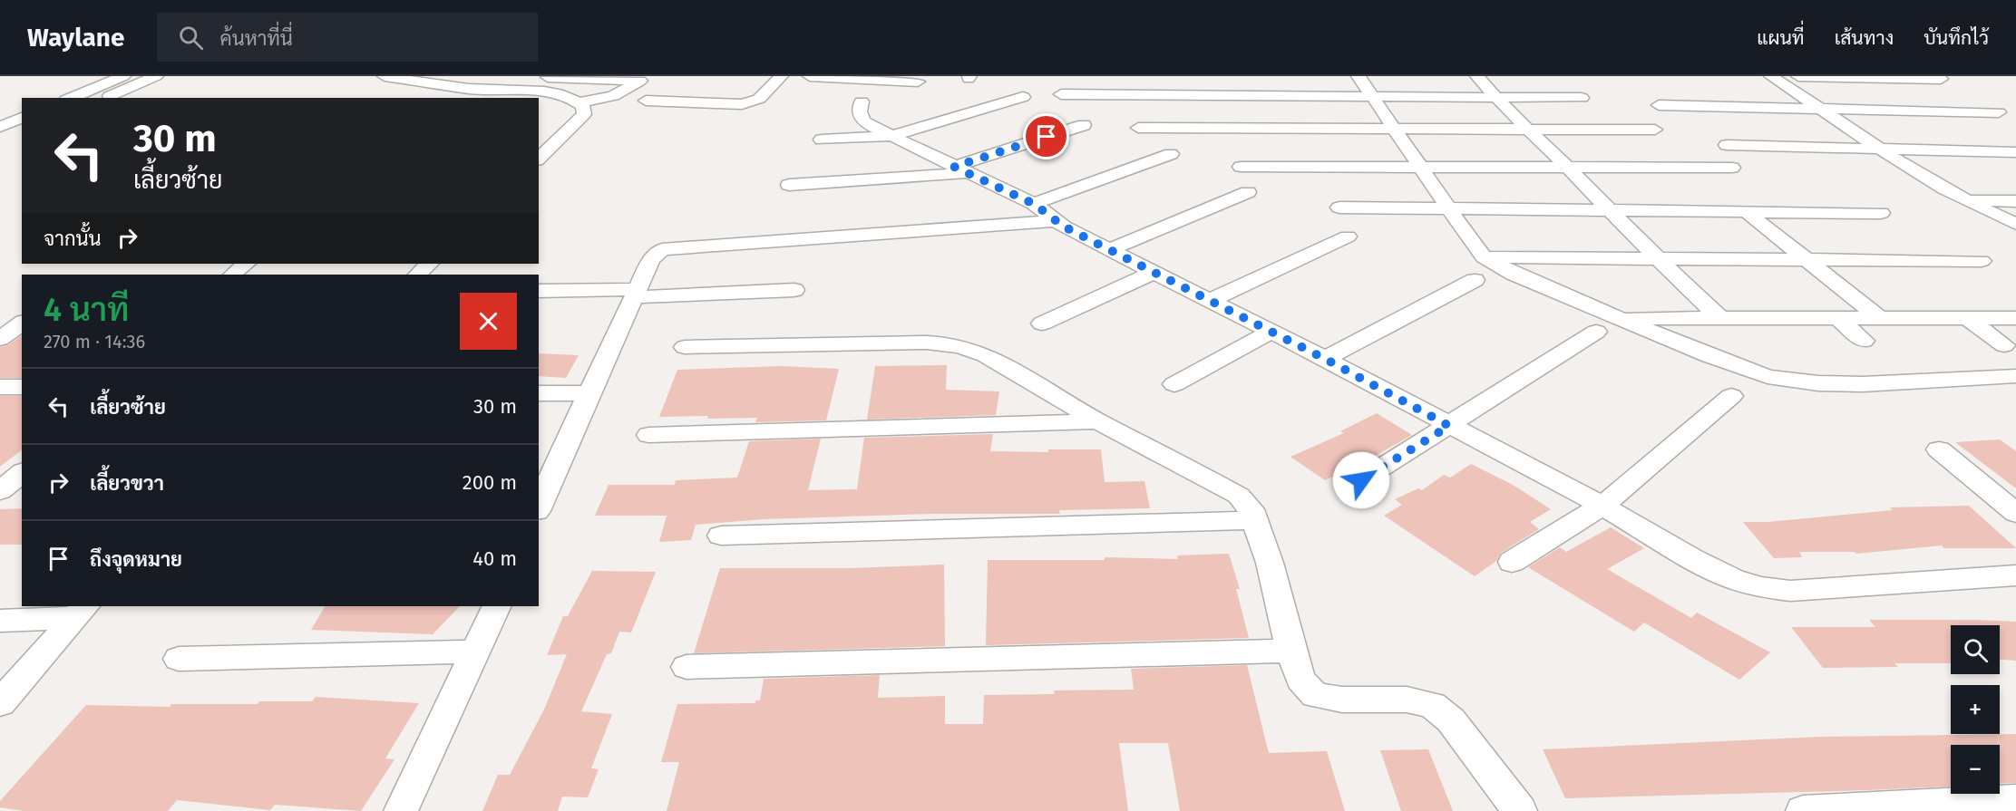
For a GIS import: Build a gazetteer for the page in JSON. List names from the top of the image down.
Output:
{
  "page": {
    "header": "Waylane",
    "search": "ค้นหาที่นี่",
    "nav": ["แผนที่", "เส้นทาง", "บันทึกไว้"],
    "turn": ["30 m", "เลี้ยวซ้าย"],
    "then": "จากนั้น",
    "heading": ["4 นาที", "270 m · 14:36"],
    "list": [
      {
        "name": "เลี้ยวซ้าย",
        "value": "30 m"
      },
      {
        "name": "เลี้ยวขวา",
        "value": "200 m"
      },
      {
        "name": "ถึงจุดหมาย",
        "value": "40 m"
      }
    ],
    "map_buttons": ["+", "−"]
  }
}
